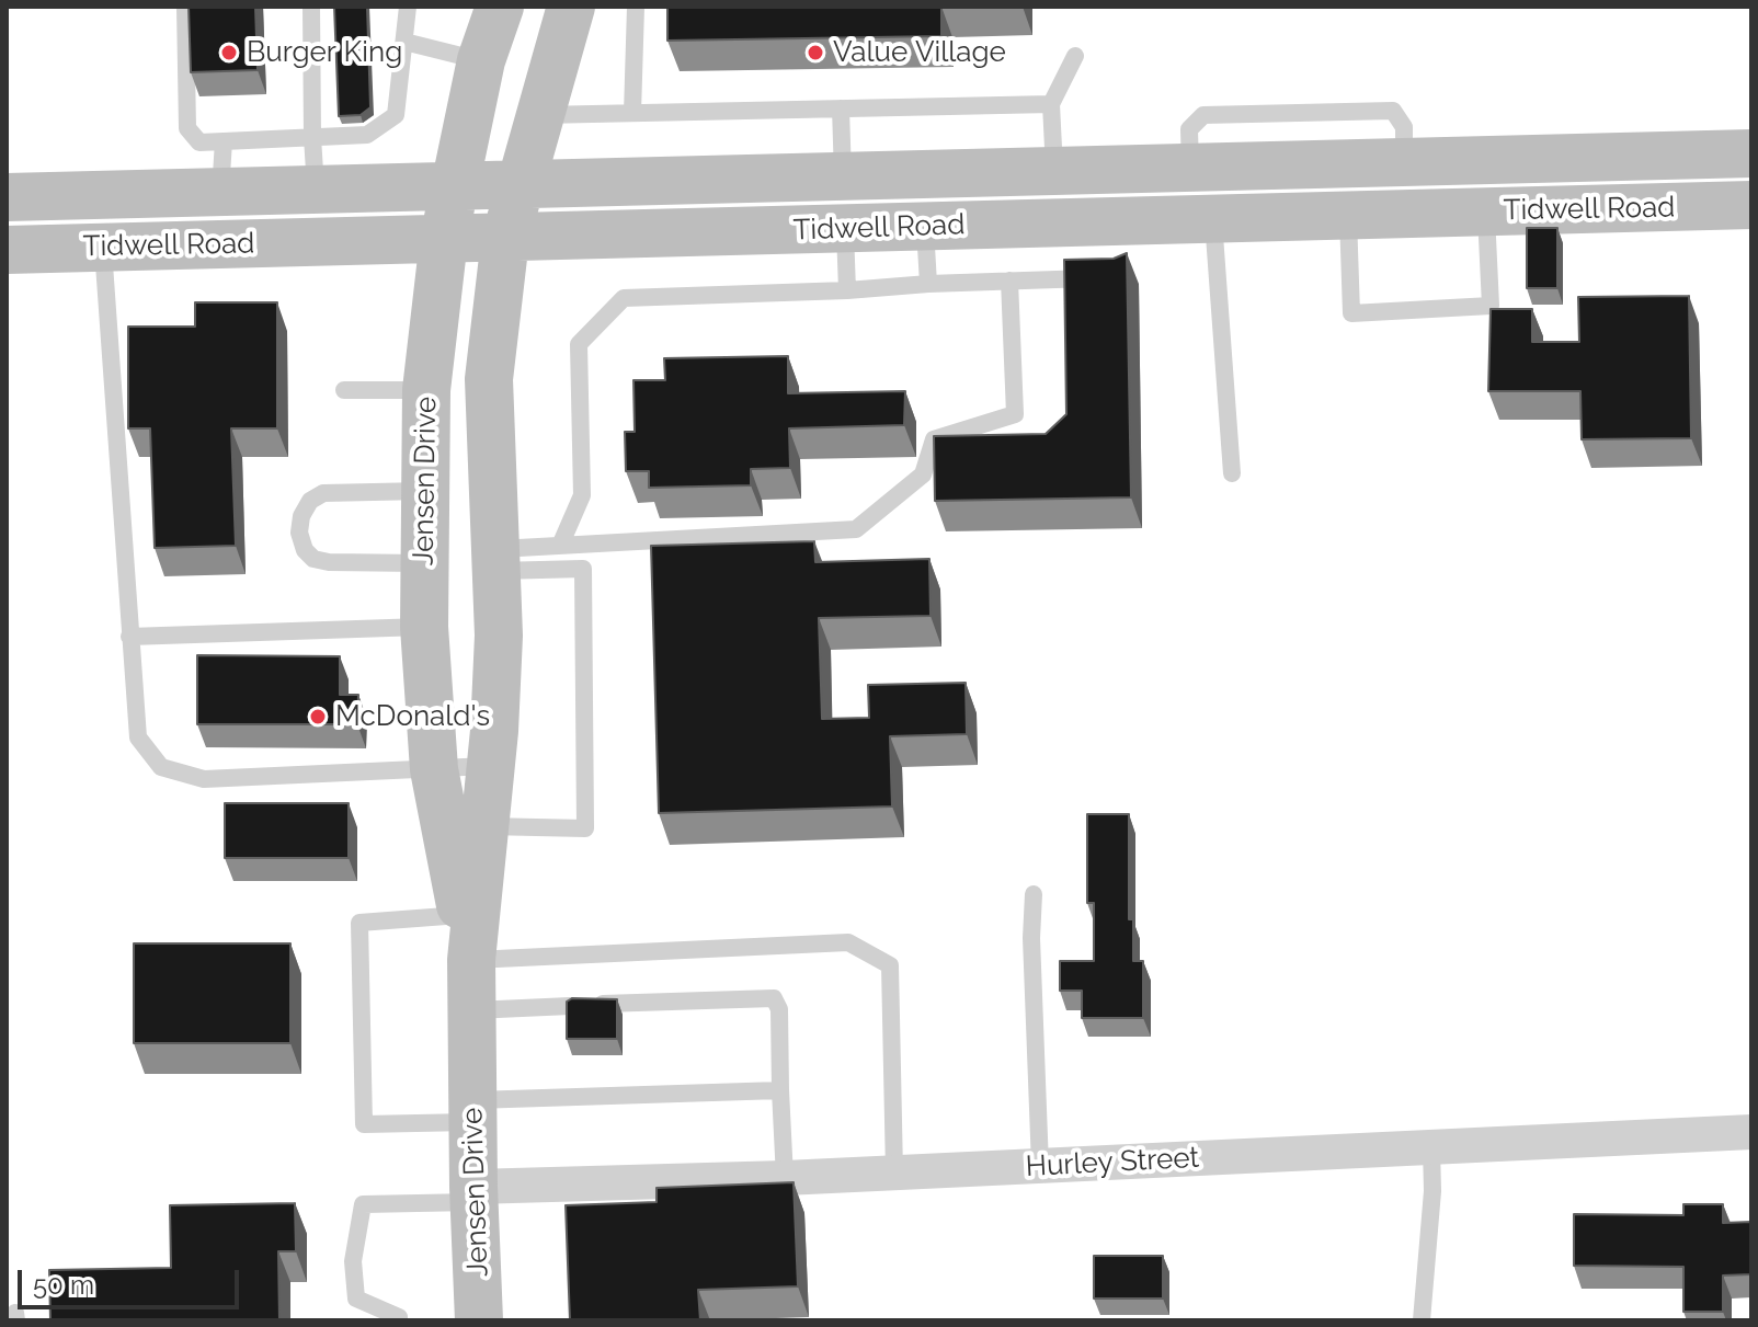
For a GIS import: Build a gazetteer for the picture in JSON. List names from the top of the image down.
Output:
{
  "streets": {
    "main road": ["Tidwell Road", "Jensen Drive"],
    "street": ["Hurley Street"]
  },
  "crossings": [
    ["Tidwell Road", "Jensen Drive"],
    ["Jensen Drive", "Hurley Street"]
  ],
  "places": ["Burger King", "Value Village", "McDonald's"],
  "scale_bar": "50 m"
}
